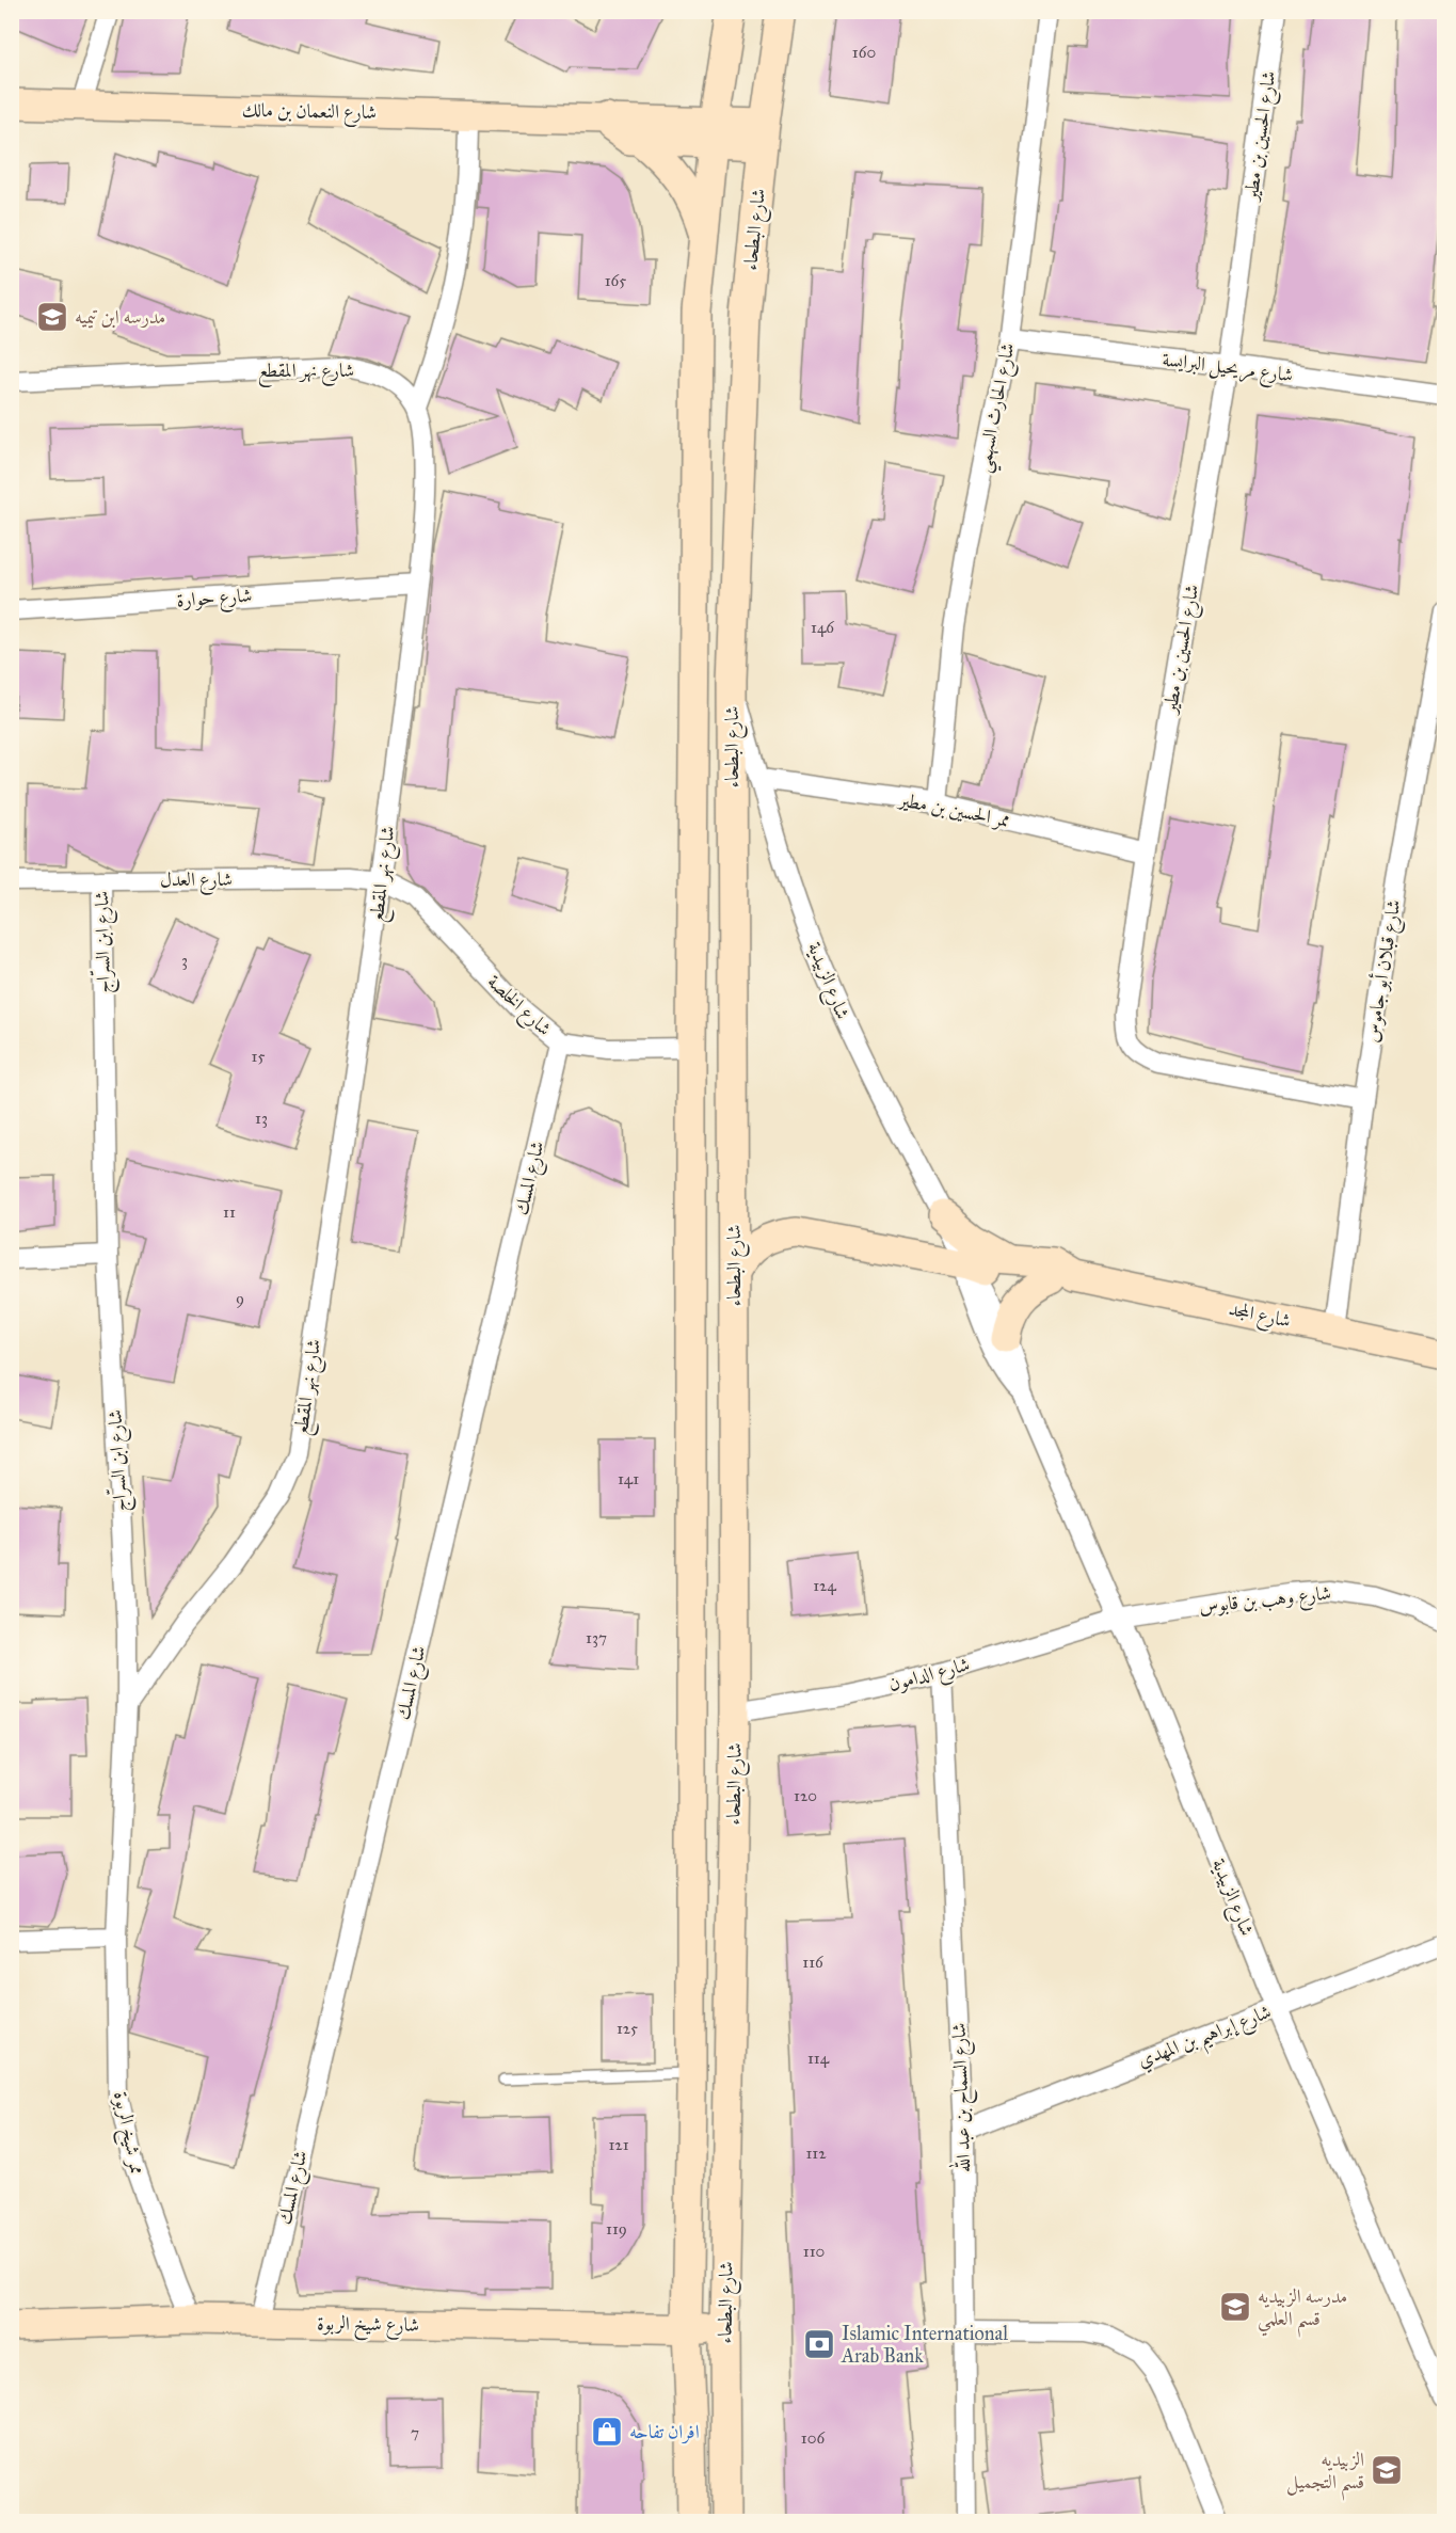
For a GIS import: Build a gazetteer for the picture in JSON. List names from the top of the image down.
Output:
{
  "streets": {
    "street": [
      "شارع النعمان بن مالك",
      "شارع الحسين بن مطير",
      "شارع البطحاء",
      "شارع مريحيل البرايسة",
      "شارع نهر المقطع",
      "شارع الحارث السهمي",
      "شارع حوارة",
      "ممر الحسين بن مطير",
      "شارع العدل",
      "شارع ابن السرّاج",
      "شارع قبلان أبو جاموس",
      "شارع الزبيدية",
      "شارع الخلصة",
      "شارع المسك",
      "شارع المجد",
      "شارع وهب بن قابوس",
      "شارع الدامون",
      "شارع إبراهيم بن المهدي",
      "شارع السماح بن عبد الله",
      "ممر شيخ الربوة",
      "شارع شيخ الربوة"
    ]
  },
  "crossings": [
    ["شارع النعمان بن مالك", "شارع البطحاء"],
    ["شارع الحسين بن مطير", "شارع مريحيل البرايسة"],
    ["شارع الحسين بن مطير", "ممر الحسين بن مطير"],
    ["شارع الحسين بن مطير", "شارع قبلان أبو جاموس"],
    ["شارع البطحاء", "شارع الزبيدية"],
    ["شارع البطحاء", "شارع الخلصة"],
    ["شارع البطحاء", "شارع المجد"],
    ["شارع البطحاء", "شارع الدامون"],
    ["شارع البطحاء", "شارع شيخ الربوة"],
    ["شارع مريحيل البرايسة", "شارع الحارث السهمي"],
    ["شارع نهر المقطع", "شارع حوارة"],
    ["شارع نهر المقطع", "شارع العدل"],
    ["شارع نهر المقطع", "شارع ابن السرّاج"],
    ["شارع نهر المقطع", "شارع الخلصة"],
    ["شارع الحارث السهمي", "ممر الحسين بن مطير"],
    ["ممر الحسين بن مطير", "شارع الزبيدية"],
    ["شارع العدل", "شارع ابن السرّاج"],
    ["شارع العدل", "شارع الخلصة"],
    ["شارع ابن السرّاج", "ممر شيخ الربوة"],
    ["شارع قبلان أبو جاموس", "شارع المجد"],
    ["شارع الزبيدية", "شارع المجد"],
    ["شارع الزبيدية", "شارع وهب بن قابوس"],
    ["شارع الزبيدية", "شارع الدامون"],
    ["شارع الزبيدية", "شارع إبراهيم بن المهدي"],
    ["شارع الخلصة", "شارع المسك"],
    ["شارع المسك", "شارع شيخ الربوة"],
    ["شارع وهب بن قابوس", "شارع الدامون"],
    ["شارع الدامون", "شارع السماح بن عبد الله"],
    ["شارع إبراهيم بن المهدي", "شارع السماح بن عبد الله"],
    ["ممر شيخ الربوة", "شارع شيخ الربوة"]
  ],
  "places": {
    "school or university": ["مدرسه ابن تيميه", "مدرسه الزبيديه قسم العلمي", "الزبيديه قسم التجميل"],
    "bank": ["Islamic International Arab Bank"],
    "shop": ["افران تفاحه"]
  },
  "house_numbers": [
    "160",
    "165",
    "146",
    "3",
    "15",
    "13",
    "11",
    "9",
    "141",
    "124",
    "137",
    "120",
    "116",
    "125",
    "114",
    "121",
    "112",
    "119",
    "110",
    "7",
    "106"
  ]
}
